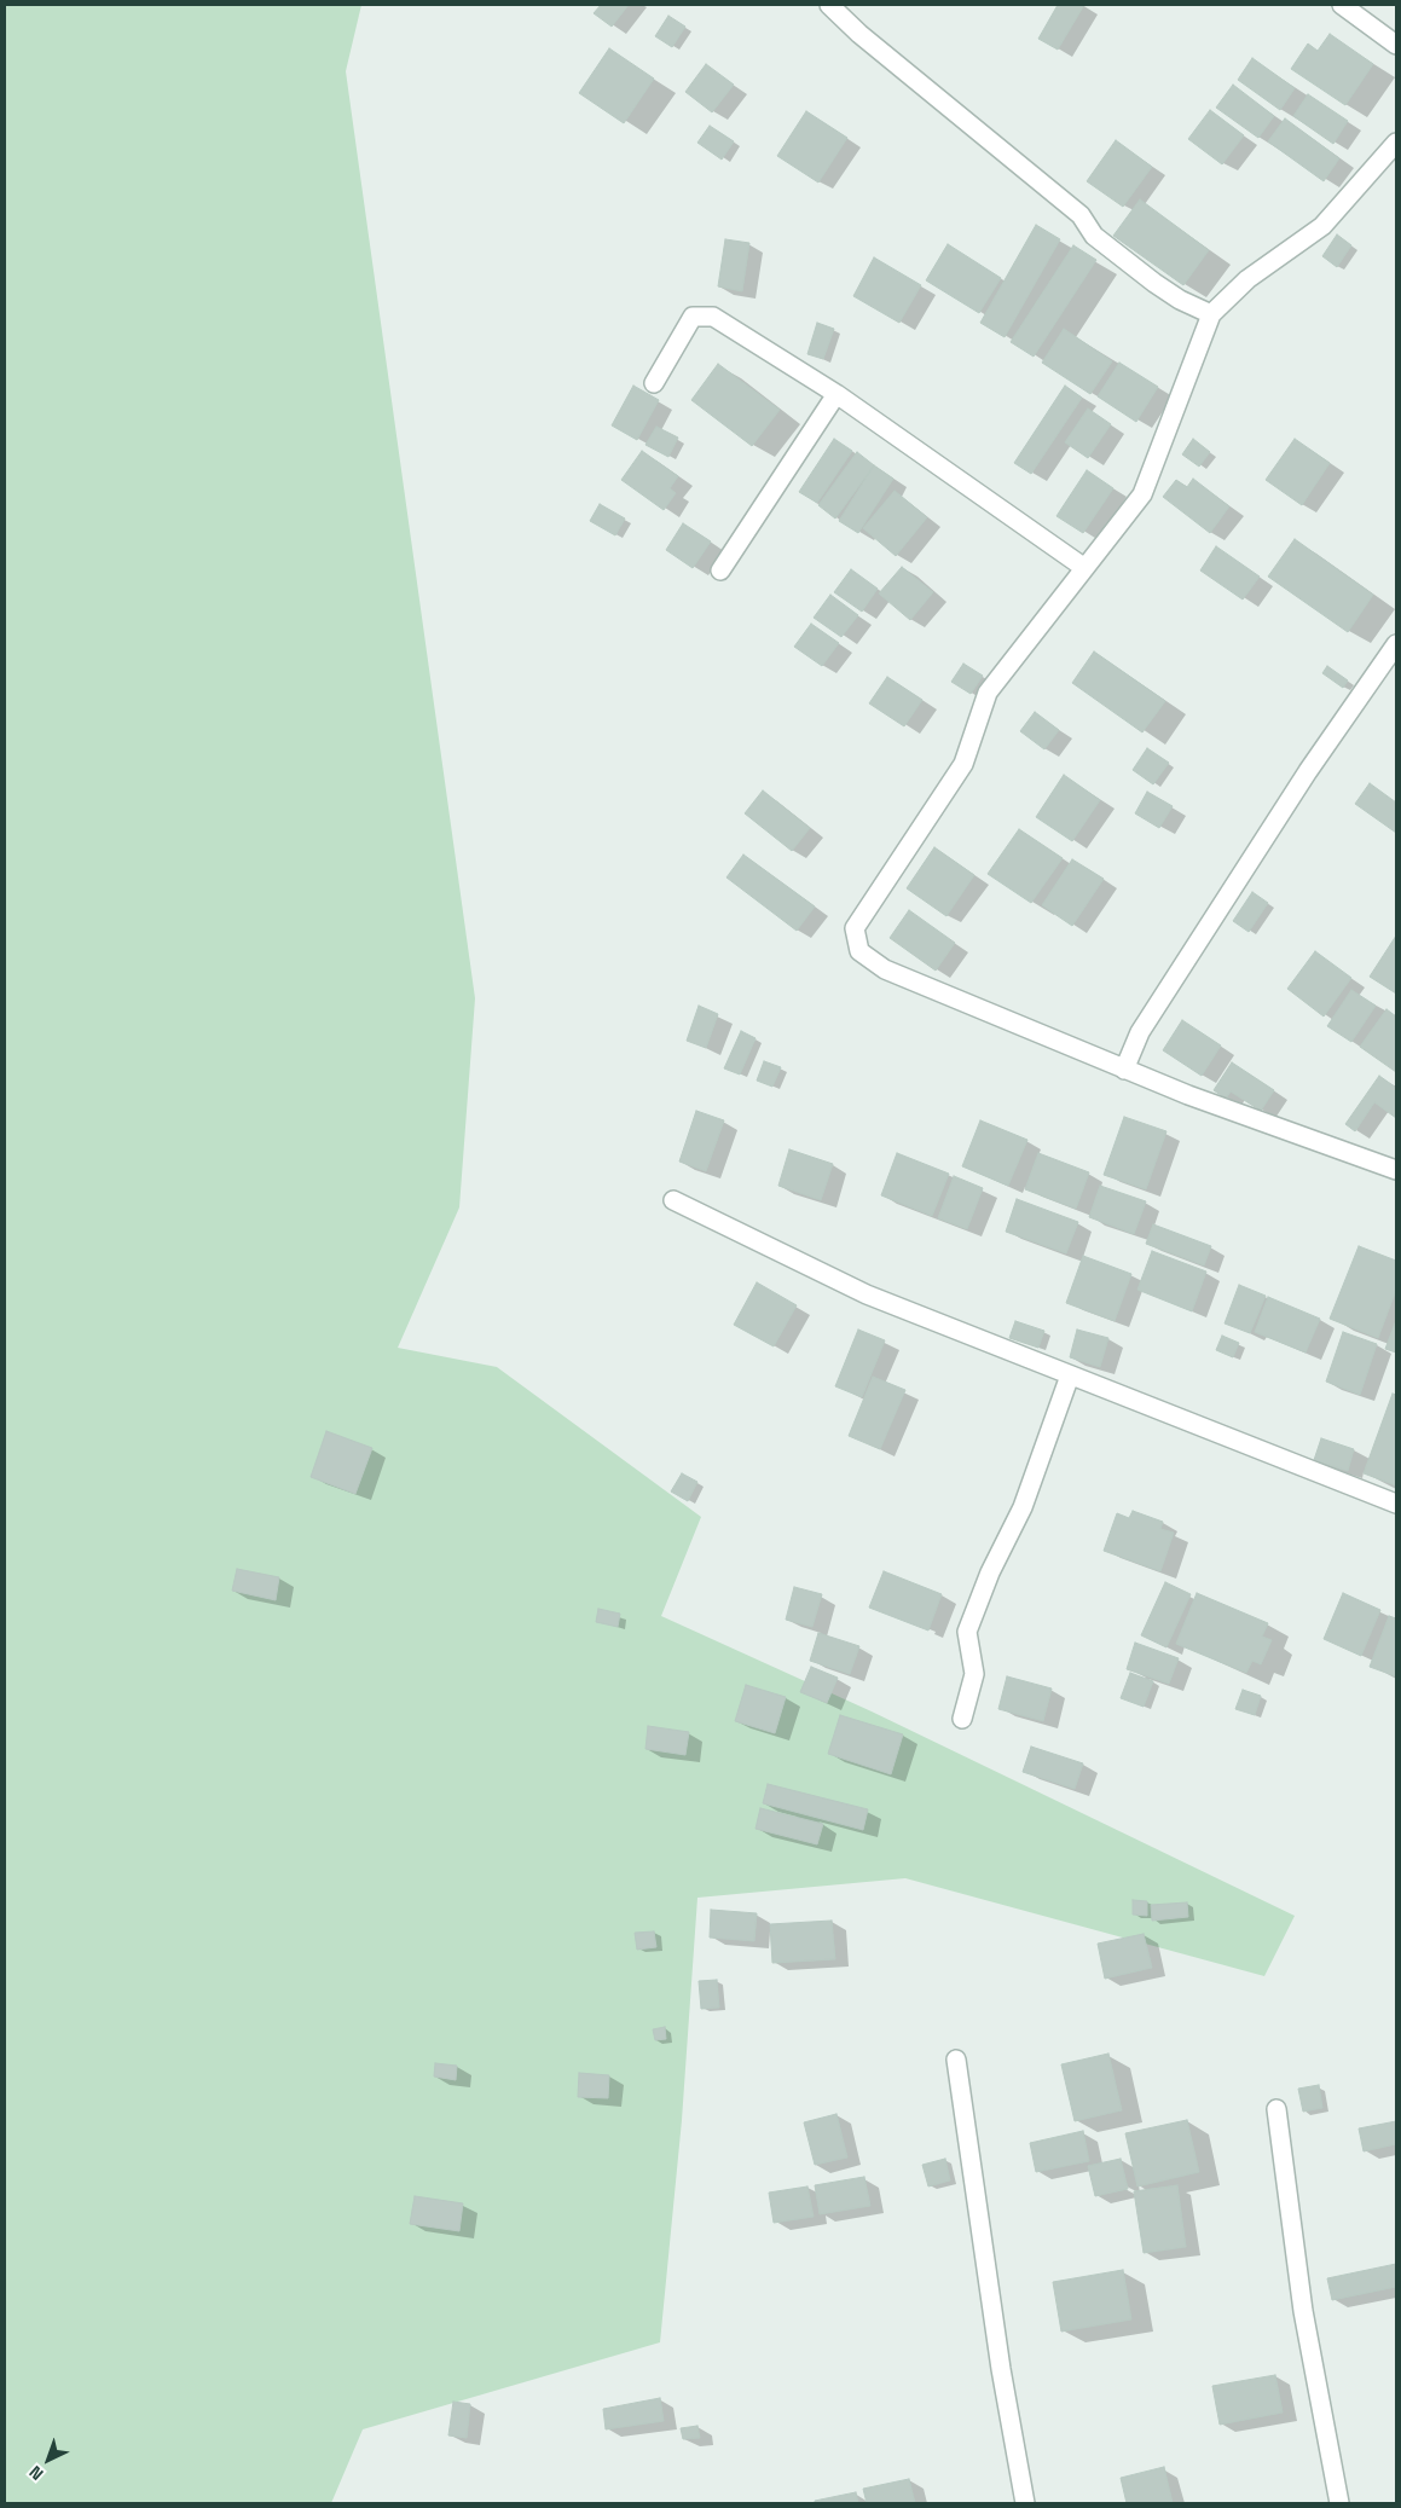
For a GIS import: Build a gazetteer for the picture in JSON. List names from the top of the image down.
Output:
{
  "north": "bottom left"
}
